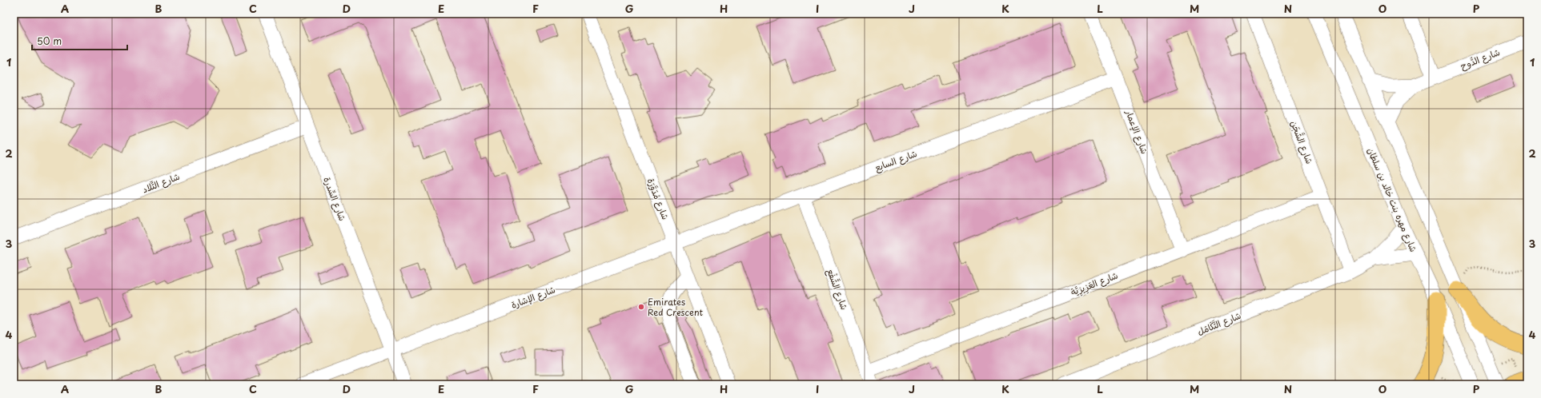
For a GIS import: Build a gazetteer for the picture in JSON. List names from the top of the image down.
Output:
{
  "streets": {
    "street": [
      "شارع الدُّوح",
      "شارع الإعمار",
      "شارع الشَّجَن",
      "شارع السابع",
      "شارع التِّلاد",
      "شارع السِّدرة",
      "شارع مْدَوَّرَة",
      "شارع مهره بنت خالد بن سلطان",
      "شارع العَزِيزِيَّة",
      "شارع الشَّفْع",
      "شارع الإشارة",
      "شارع التَّكَامُل"
    ]
  },
  "crossings": [
    ["شارع الإعمار", "شارع السابع"],
    ["شارع الإعمار", "شارع العَزِيزِيَّة"],
    ["شارع الشَّجَن", "شارع العَزِيزِيَّة"],
    ["شارع الشَّجَن", "شارع التَّكَامُل"],
    ["شارع السابع", "شارع مْدَوَّرَة"],
    ["شارع السابع", "شارع الشَّفْع"],
    ["شارع السابع", "شارع الإشارة"],
    ["شارع التِّلاد", "شارع السِّدرة"],
    ["شارع السِّدرة", "شارع الإشارة"],
    ["شارع مْدَوَّرَة", "شارع الإشارة"],
    ["شارع مهره بنت خالد بن سلطان", "شارع التَّكَامُل"],
    ["شارع العَزِيزِيَّة", "شارع الشَّفْع"]
  ],
  "places": ["Emirates Red Crescent"],
  "scale_bar": "50 m",
  "grid": {
    "columns": [
      "A",
      "B",
      "C",
      "D",
      "E",
      "F",
      "G",
      "H",
      "I",
      "J",
      "K",
      "L",
      "M",
      "N",
      "O",
      "P"
    ],
    "rows": [
      "1",
      "2",
      "3",
      "4"
    ]
  }
}
